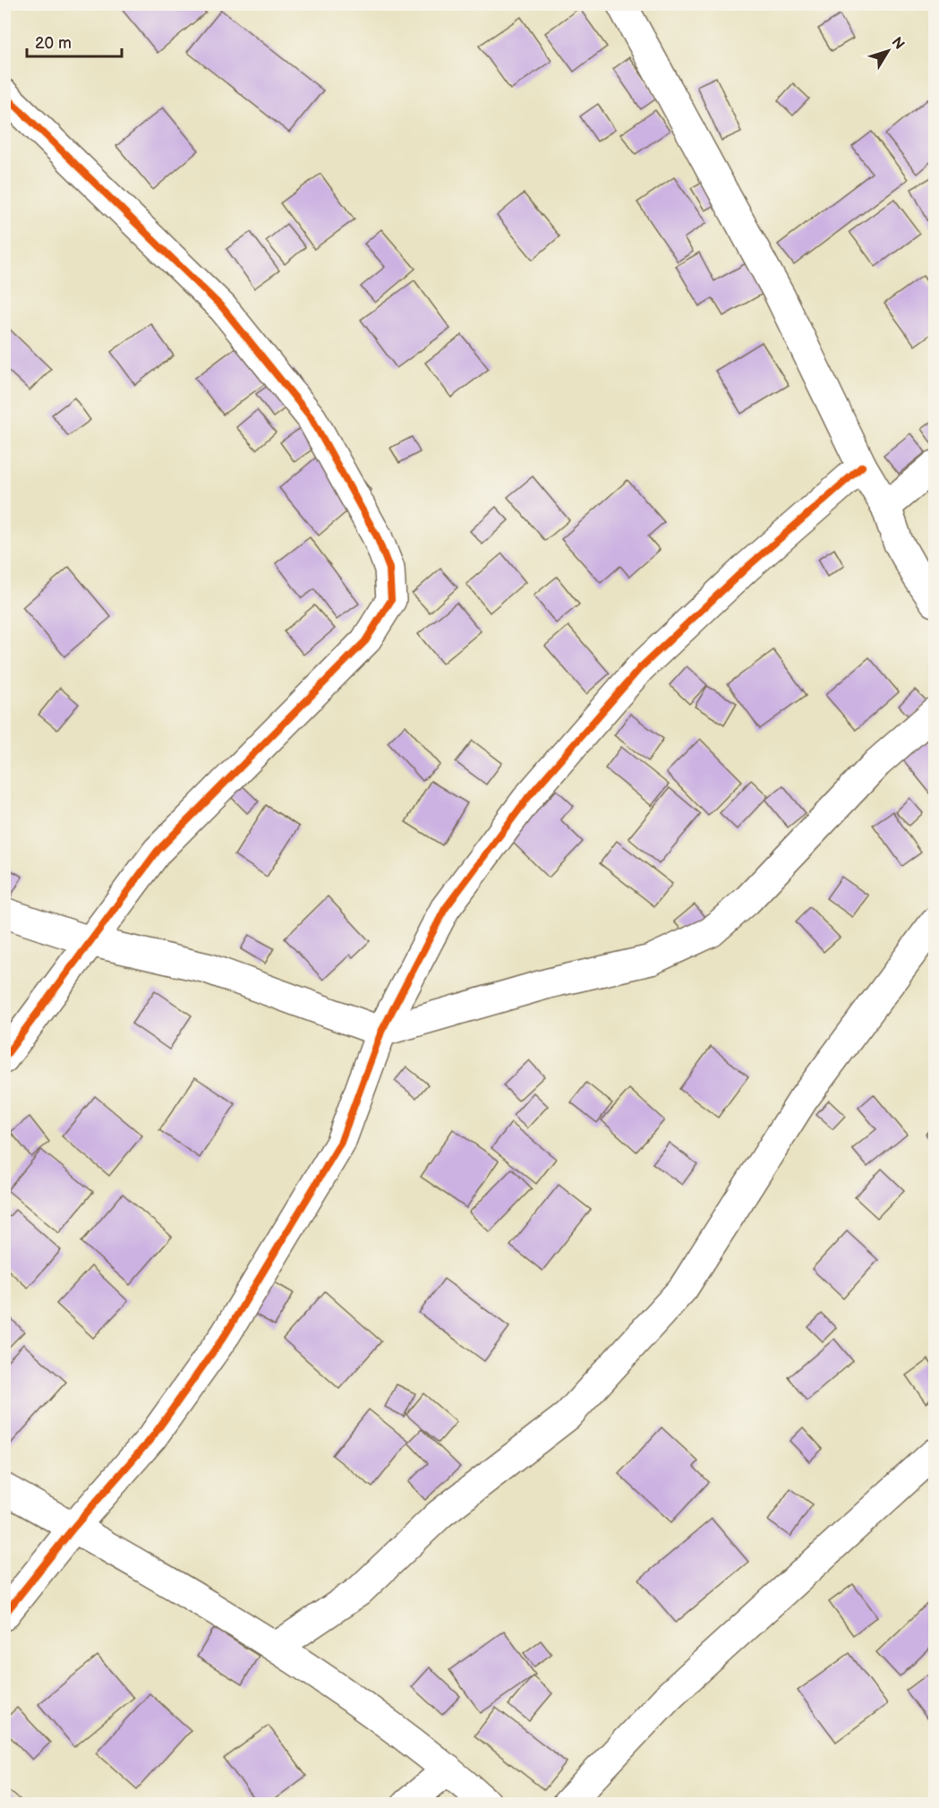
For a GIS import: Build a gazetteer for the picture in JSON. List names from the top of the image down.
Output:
{
  "scale_bar": "20 m",
  "north": "top right"
}
